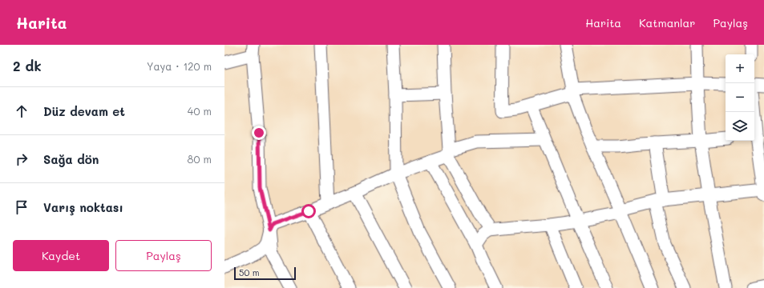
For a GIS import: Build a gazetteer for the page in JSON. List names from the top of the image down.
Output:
{
  "scale_bar": "50 m",
  "page": {
    "header": "Harita",
    "nav": ["Harita", "Katmanlar", "Paylaş"],
    "heading": ["2 dk", "Yaya · 120 m"],
    "map_buttons": ["+", "−"],
    "list": [
      ["Düz devam et", "40 m"],
      ["Sağa dön", "80 m"],
      "Varış noktası"
    ],
    "buttons": ["Kaydet", "Paylaş"],
    "scale": "50 m"
  }
}
